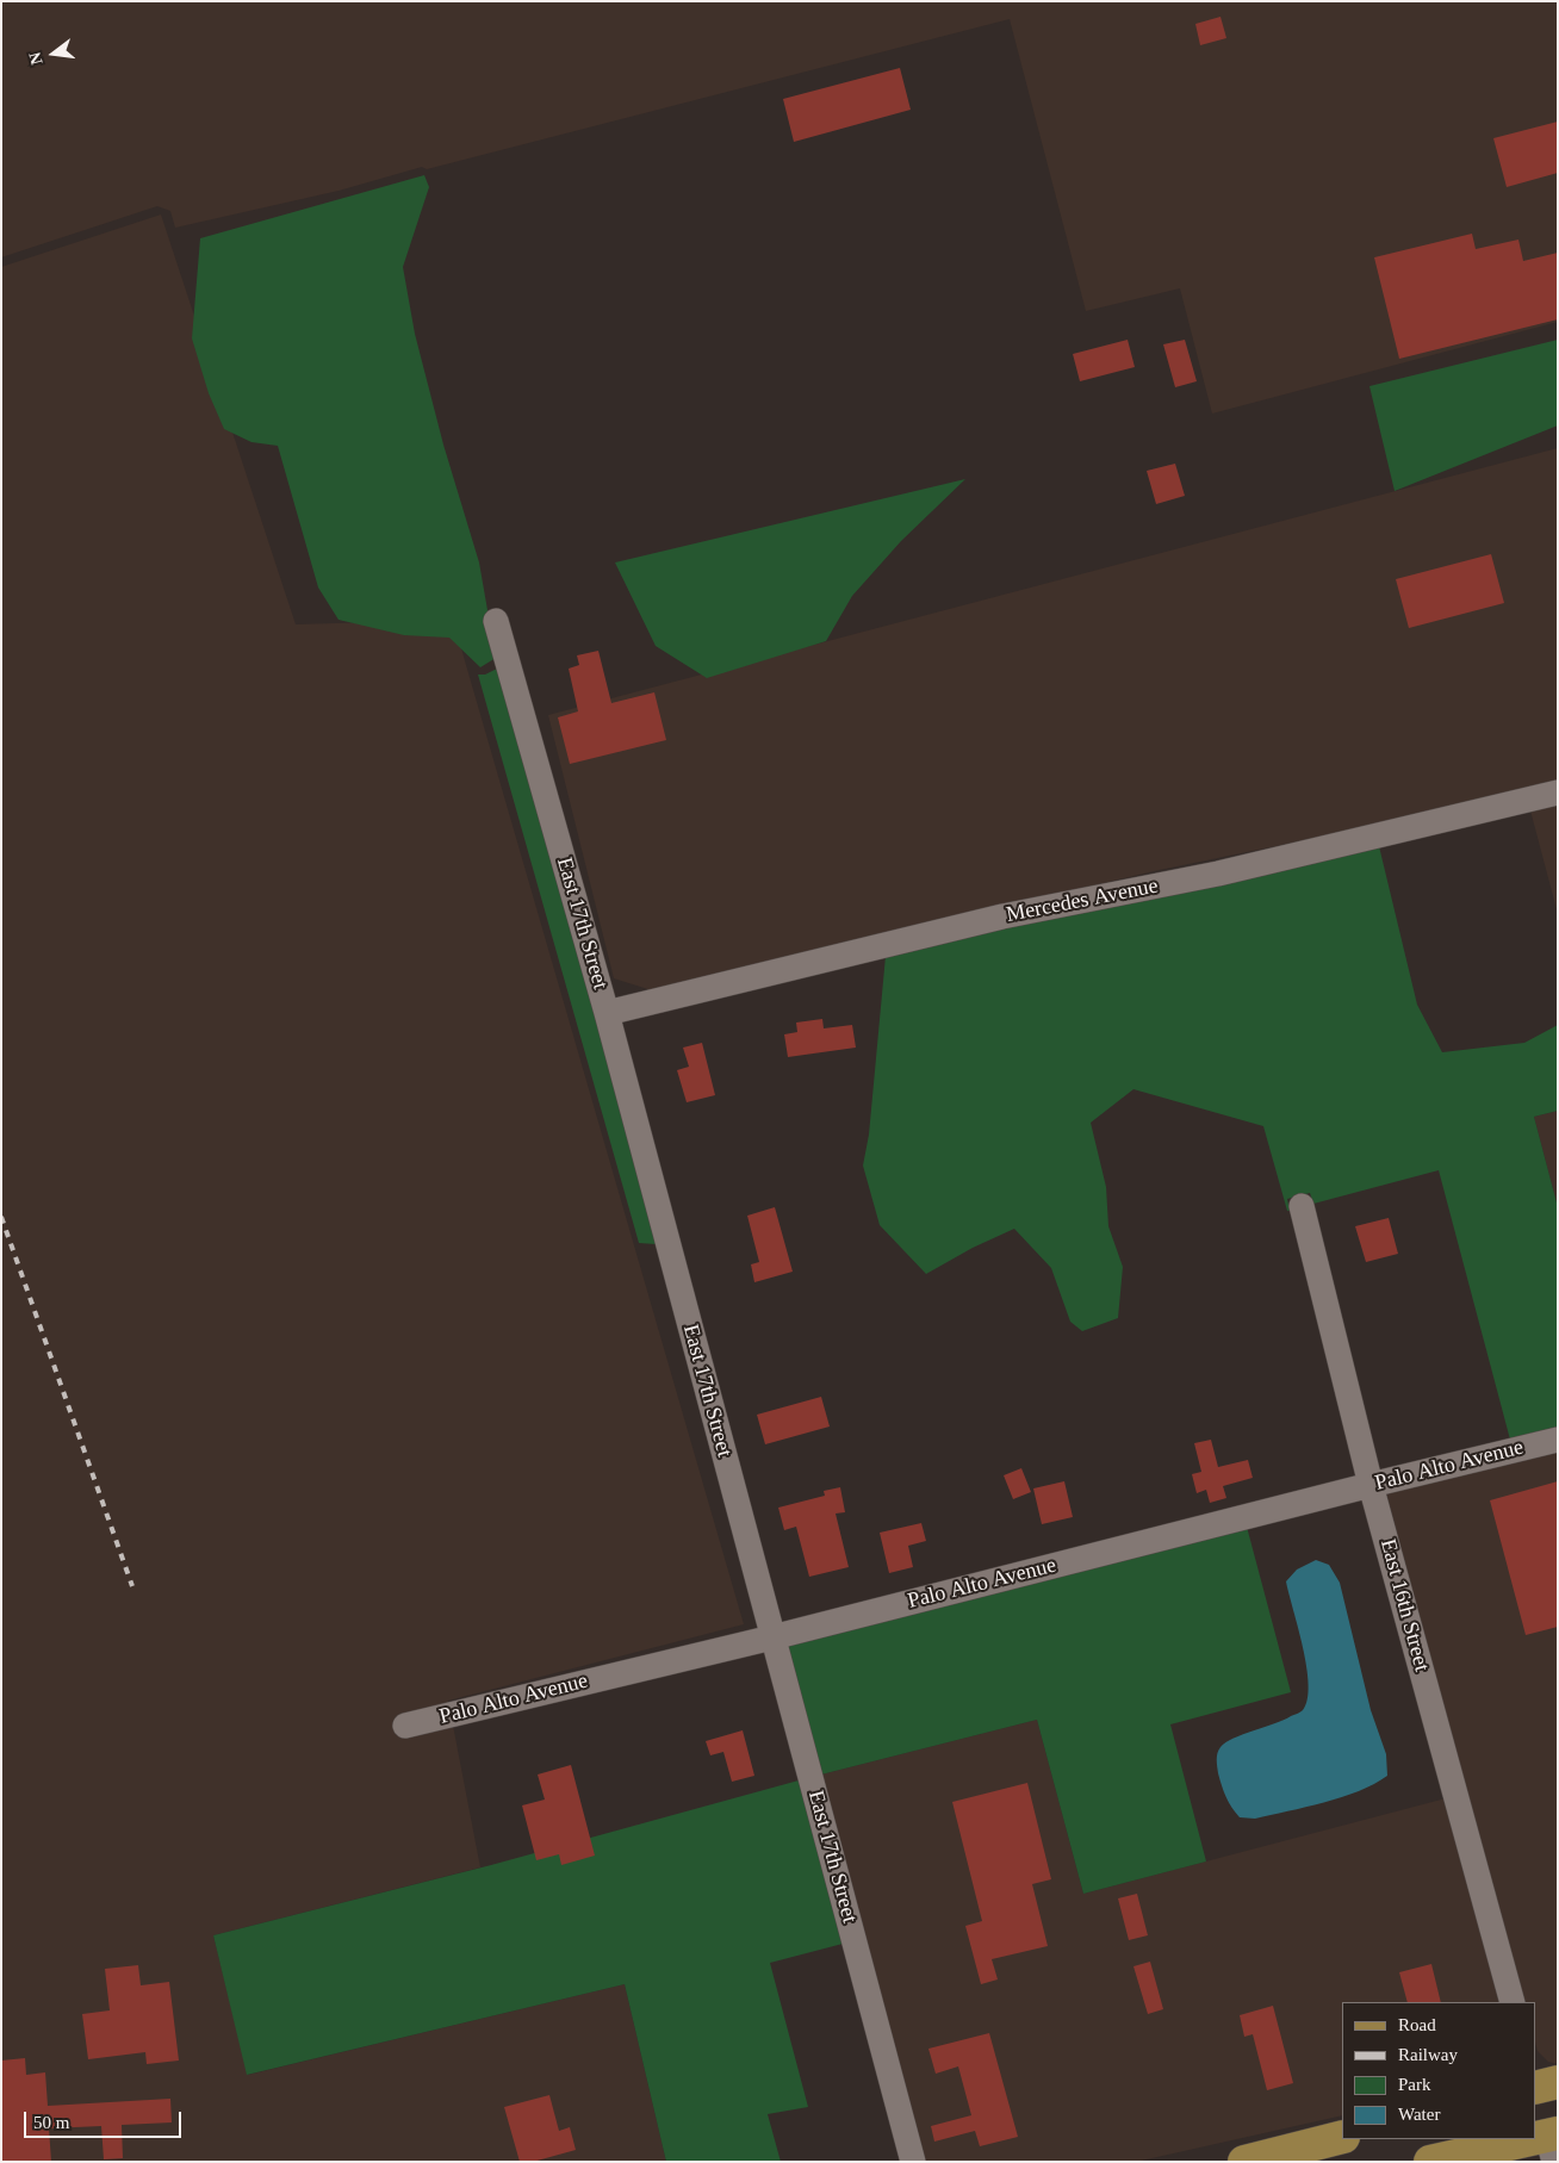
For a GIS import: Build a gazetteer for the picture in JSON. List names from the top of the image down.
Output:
{
  "streets": {
    "street": [
      "Mercedes Avenue",
      "East 17th Street",
      "Palo Alto Avenue",
      "East 16th Street"
    ]
  },
  "crossings": [
    ["Mercedes Avenue", "East 17th Street"],
    ["East 17th Street", "Palo Alto Avenue"],
    ["Palo Alto Avenue", "East 16th Street"]
  ],
  "legend": [
    "Road",
    "Railway",
    "Park",
    "Water"
  ],
  "scale_bar": "50 m",
  "north": "left"
}
